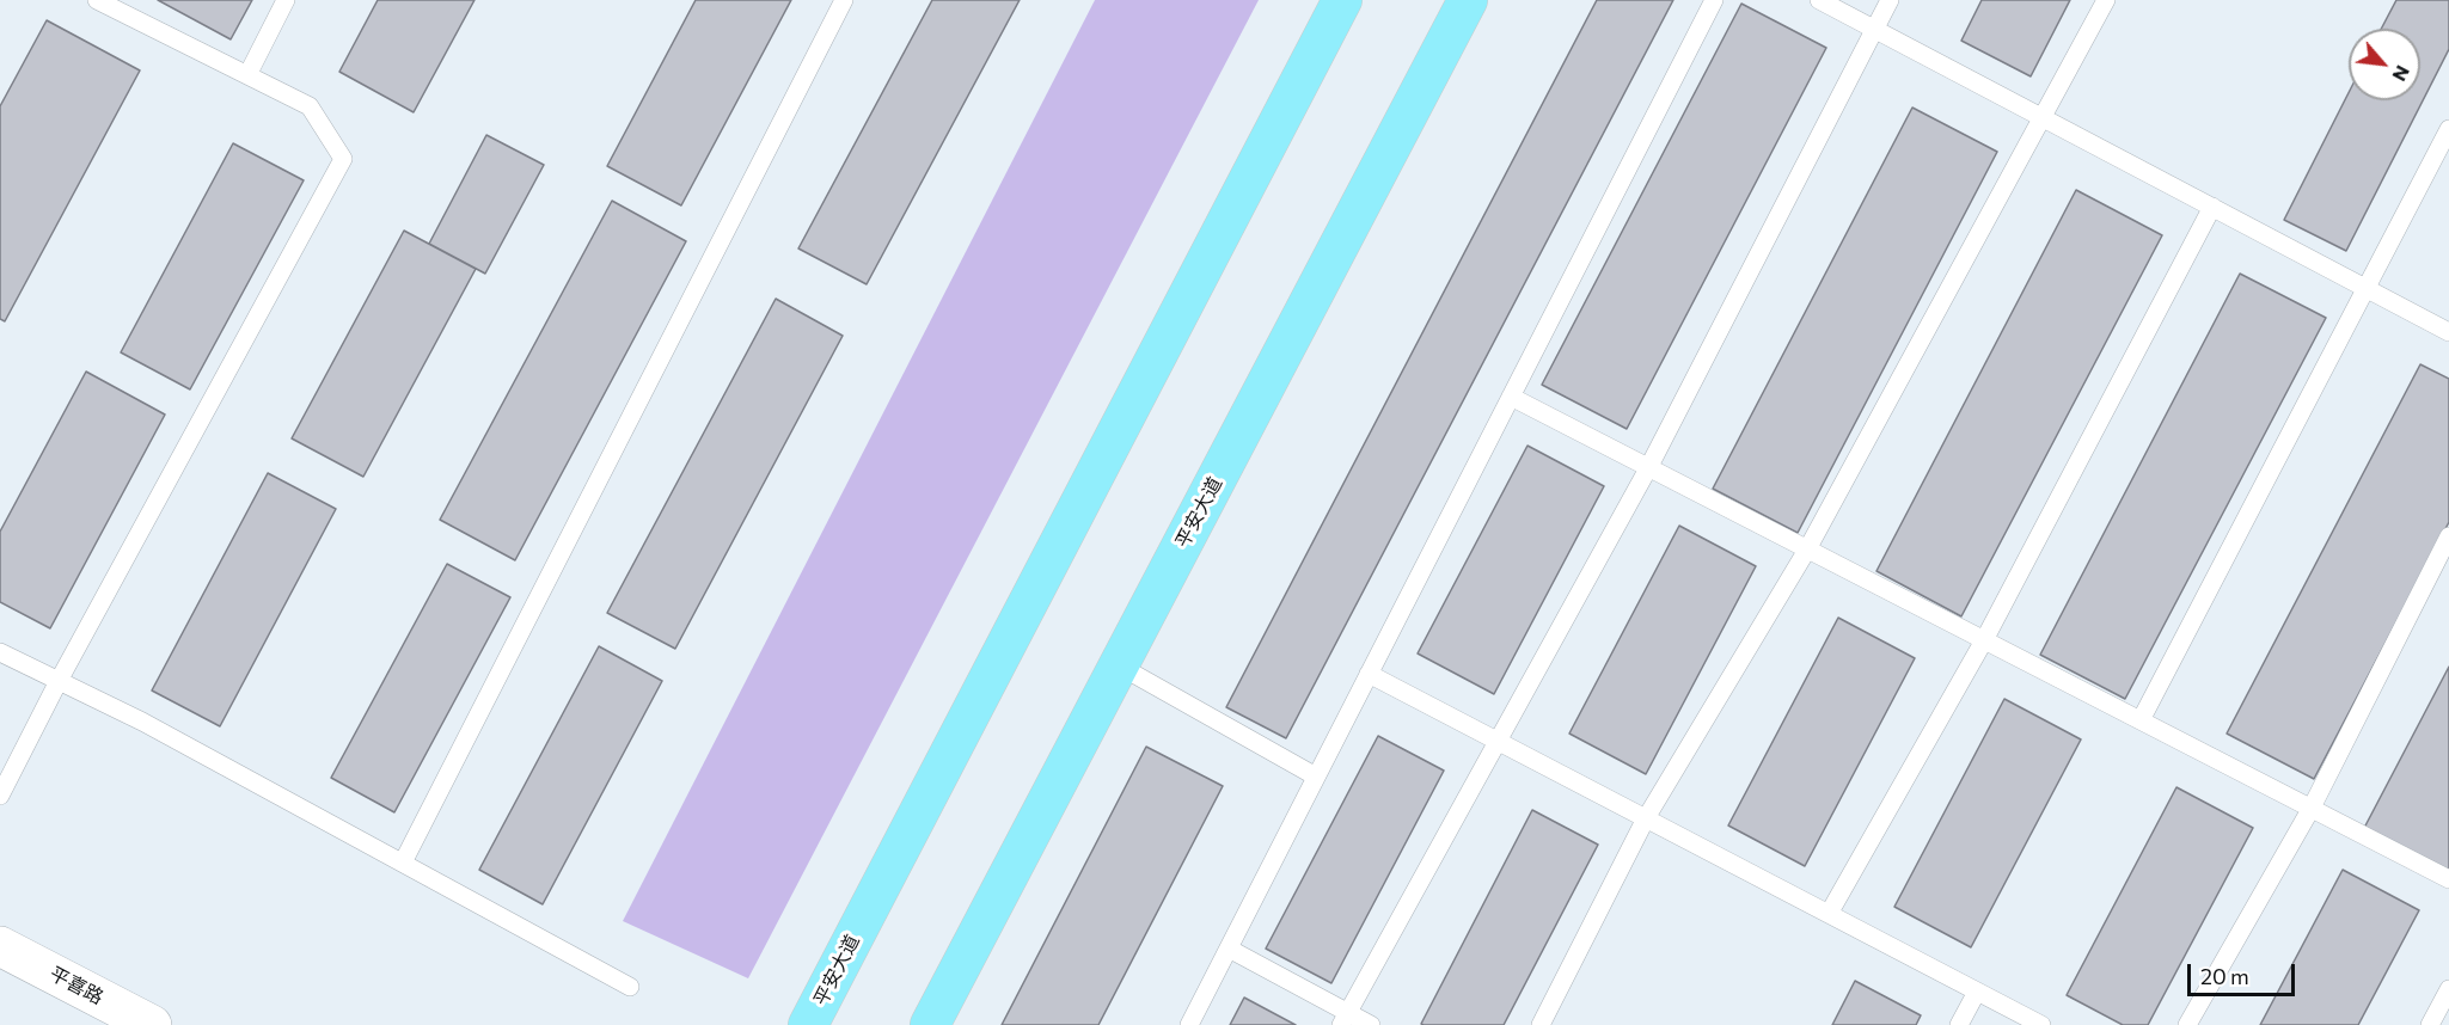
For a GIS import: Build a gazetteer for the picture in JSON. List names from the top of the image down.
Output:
{
  "streets": {
    "main road": ["平安大道"],
    "street": ["平喜路"]
  },
  "scale_bar": "20 m",
  "north": "bottom right"
}
